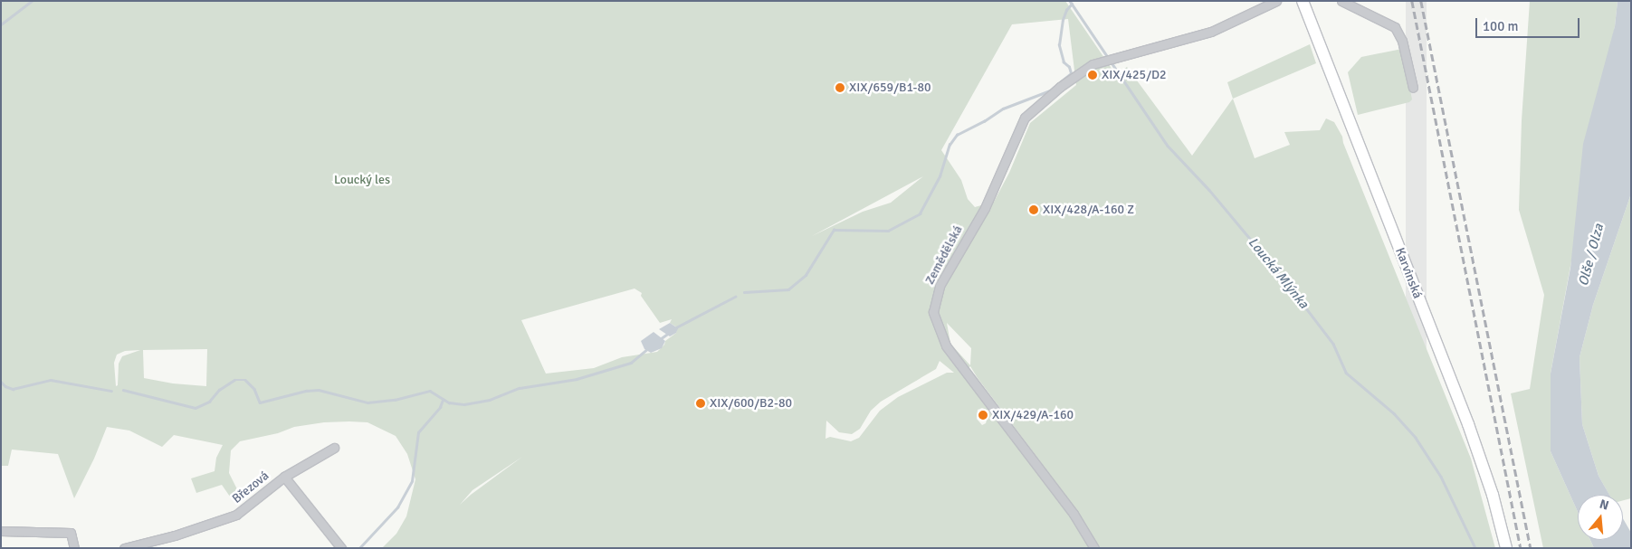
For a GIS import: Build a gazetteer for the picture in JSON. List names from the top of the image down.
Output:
{
  "streets": {
    "main road": ["Karvinská"],
    "street": ["Zemědělská", "Březová"]
  },
  "water": ["Olše / Olza", "Loucká Mlýnka"],
  "parks": ["Loucký les"],
  "places": [
    "XIX/425/D2",
    "XIX/659/B1-80",
    "XIX/428/A-160 Z",
    "XIX/600/B2-80",
    "XIX/429/A-160"
  ],
  "scale_bar": "100 m",
  "north": "top"
}
